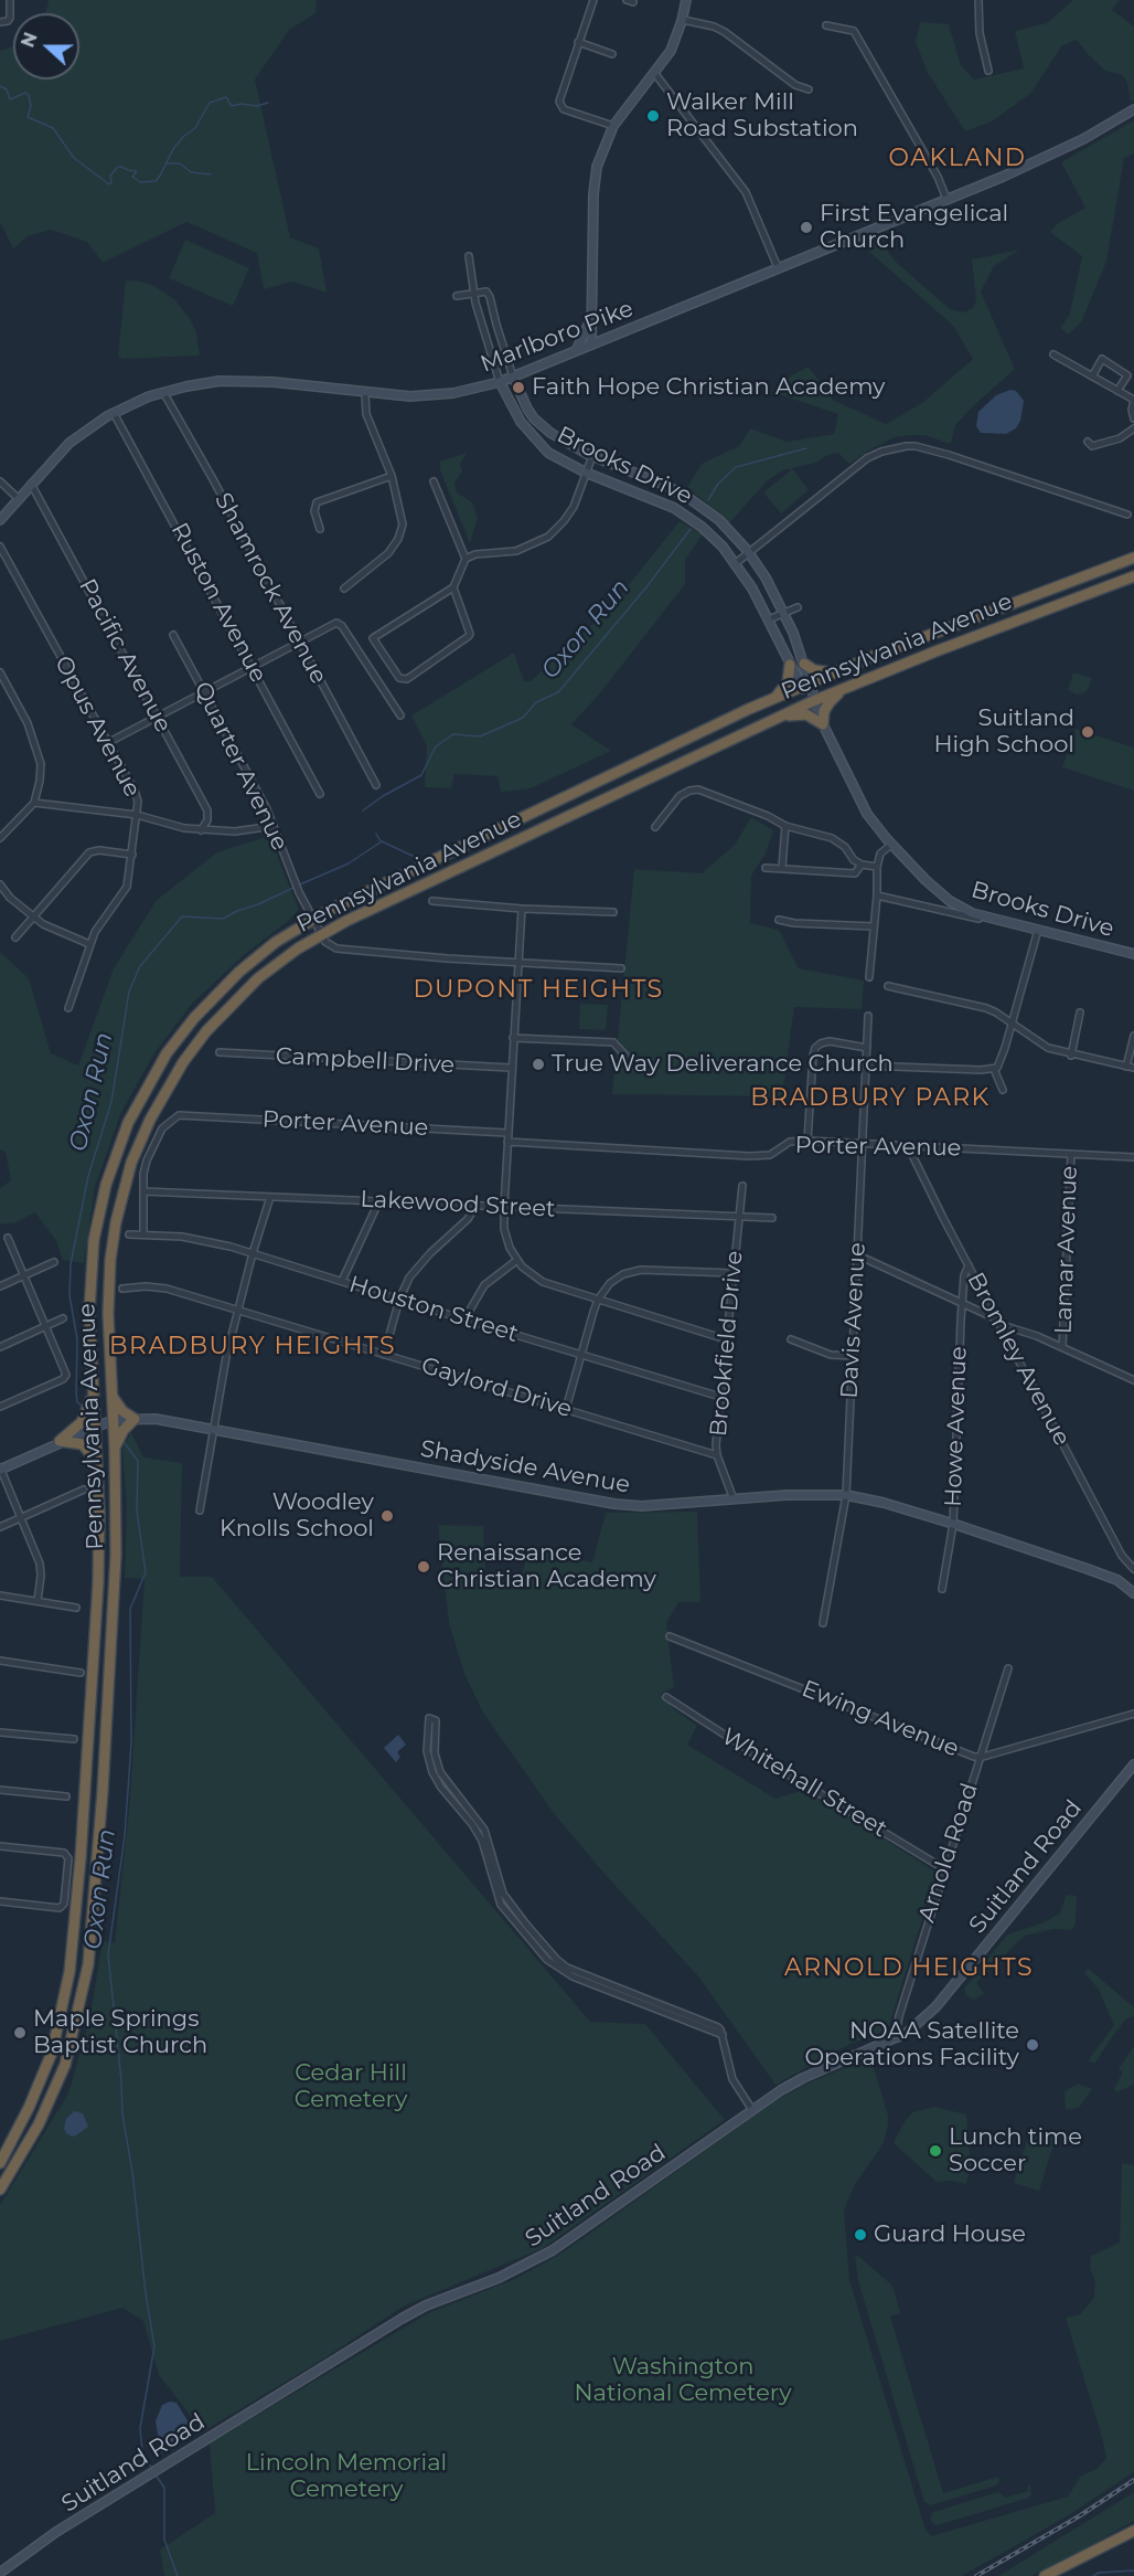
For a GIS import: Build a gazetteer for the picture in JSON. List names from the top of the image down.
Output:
{
  "streets": {
    "highway": ["Pennsylvania Avenue"],
    "street": [
      "Marlboro Pike",
      "Brooks Drive",
      "Shamrock Avenue",
      "Ruston Avenue",
      "Pacific Avenue",
      "Opus Avenue",
      "Quarter Avenue",
      "Campbell Drive",
      "Porter Avenue",
      "Lakewood Street",
      "Lamar Avenue",
      "Houston Street",
      "Davis Avenue",
      "Brookfield Drive",
      "Bromley Avenue",
      "Gaylord Drive",
      "Howe Avenue",
      "Shadyside Avenue",
      "Ewing Avenue",
      "Whitehall Street",
      "Arnold Road",
      "Suitland Road"
    ]
  },
  "crossings": [
    ["Marlboro Pike", "Brooks Drive"],
    ["Marlboro Pike", "Shamrock Avenue"],
    ["Marlboro Pike", "Ruston Avenue"],
    ["Marlboro Pike", "Pacific Avenue"],
    ["Brooks Drive", "Pennsylvania Avenue"],
    ["Pennsylvania Avenue", "Quarter Avenue"],
    ["Pennsylvania Avenue", "Shadyside Avenue"],
    ["Pacific Avenue", "Opus Avenue"],
    ["Opus Avenue", "Quarter Avenue"],
    ["Porter Avenue", "Lakewood Street"],
    ["Porter Avenue", "Lamar Avenue"],
    ["Porter Avenue", "Davis Avenue"],
    ["Porter Avenue", "Bromley Avenue"],
    ["Lakewood Street", "Brookfield Drive"],
    ["Houston Street", "Brookfield Drive"],
    ["Davis Avenue", "Shadyside Avenue"],
    ["Brookfield Drive", "Gaylord Drive"],
    ["Brookfield Drive", "Shadyside Avenue"],
    ["Bromley Avenue", "Howe Avenue"],
    ["Howe Avenue", "Shadyside Avenue"],
    ["Ewing Avenue", "Arnold Road"],
    ["Whitehall Street", "Arnold Road"],
    ["Arnold Road", "Suitland Road"]
  ],
  "districts": [
    "OAKLAND",
    "DUPONT HEIGHTS",
    "BRADBURY PARK",
    "BRADBURY HEIGHTS",
    "ARNOLD HEIGHTS"
  ],
  "water": ["Oxon Run"],
  "parks": ["Cedar Hill Cemetery", "Washington National Cemetery", "Lincoln Memorial Cemetery"],
  "places": [
    "Walker Mill Road Substation",
    "First Evangelical Church",
    "Faith Hope Christian Academy",
    "Suitland High School",
    "True Way Deliverance Church",
    "Woodley Knolls School",
    "Renaissance Christian Academy",
    "Maple Springs Baptist Church",
    "NOAA Satellite Operations Facility",
    "Lunch time Soccer",
    "Guard House"
  ],
  "north": "left"
}
